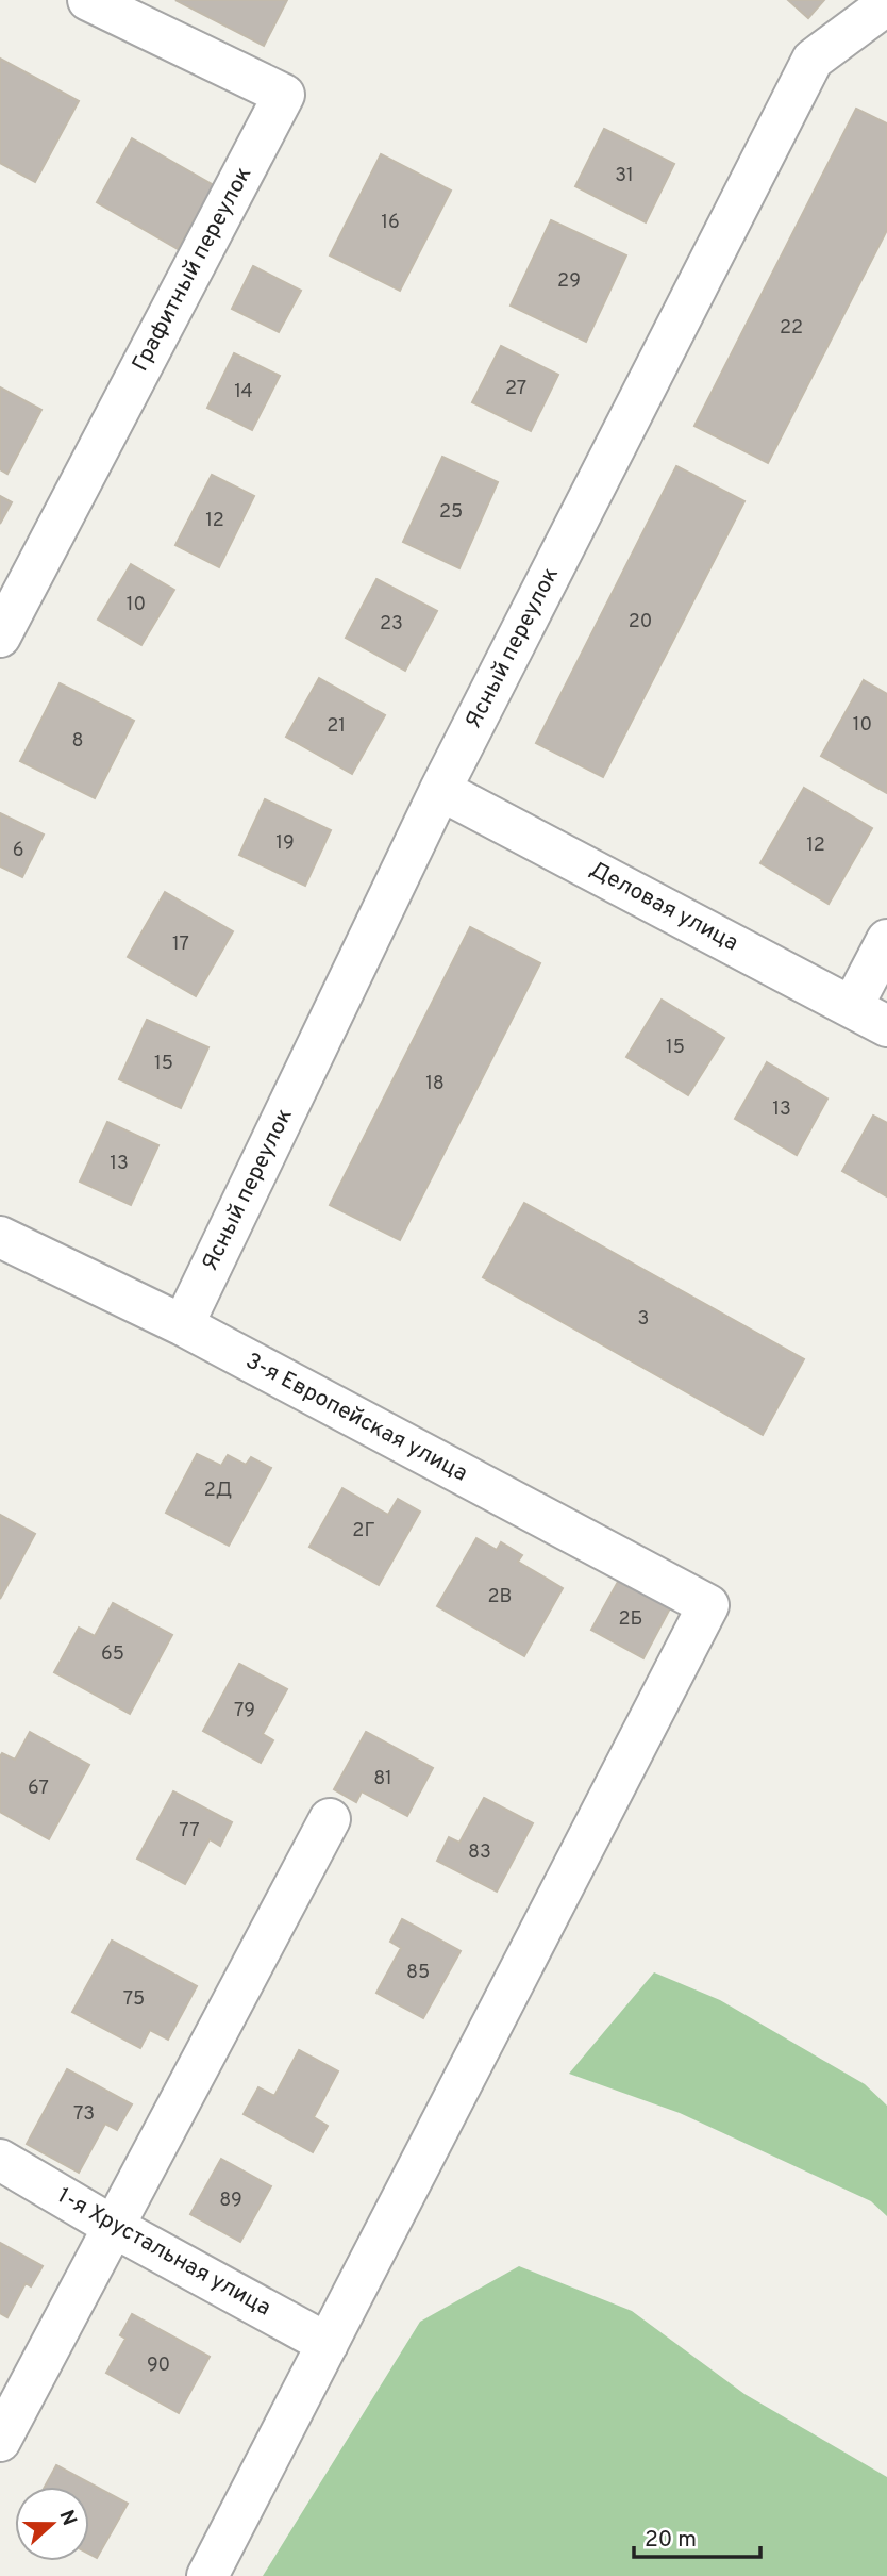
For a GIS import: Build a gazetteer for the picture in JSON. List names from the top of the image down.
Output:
{
  "streets": {
    "street": [
      "Графитный переулок",
      "Ясный переулок",
      "Деловая улица",
      "3-я Европейская улица",
      "1-я Хрустальная улица"
    ]
  },
  "crossings": [
    ["Ясный переулок", "Деловая улица"],
    ["Ясный переулок", "3-я Европейская улица"],
    ["3-я Европейская улица", "1-я Хрустальная улица"]
  ],
  "house_numbers": [
    "31",
    "16",
    "29",
    "22",
    "27",
    "14",
    "25",
    "12",
    "10",
    "20",
    "23",
    "10",
    "21",
    "8",
    "19",
    "12",
    "6",
    "17",
    "15",
    "15",
    "18",
    "13",
    "13",
    "3",
    "2Д",
    "2Г",
    "2В",
    "2Б",
    "65",
    "79",
    "81",
    "67",
    "77",
    "83",
    "85",
    "75",
    "73",
    "89",
    "90"
  ],
  "scale_bar": "20 m",
  "north": "right"
}
